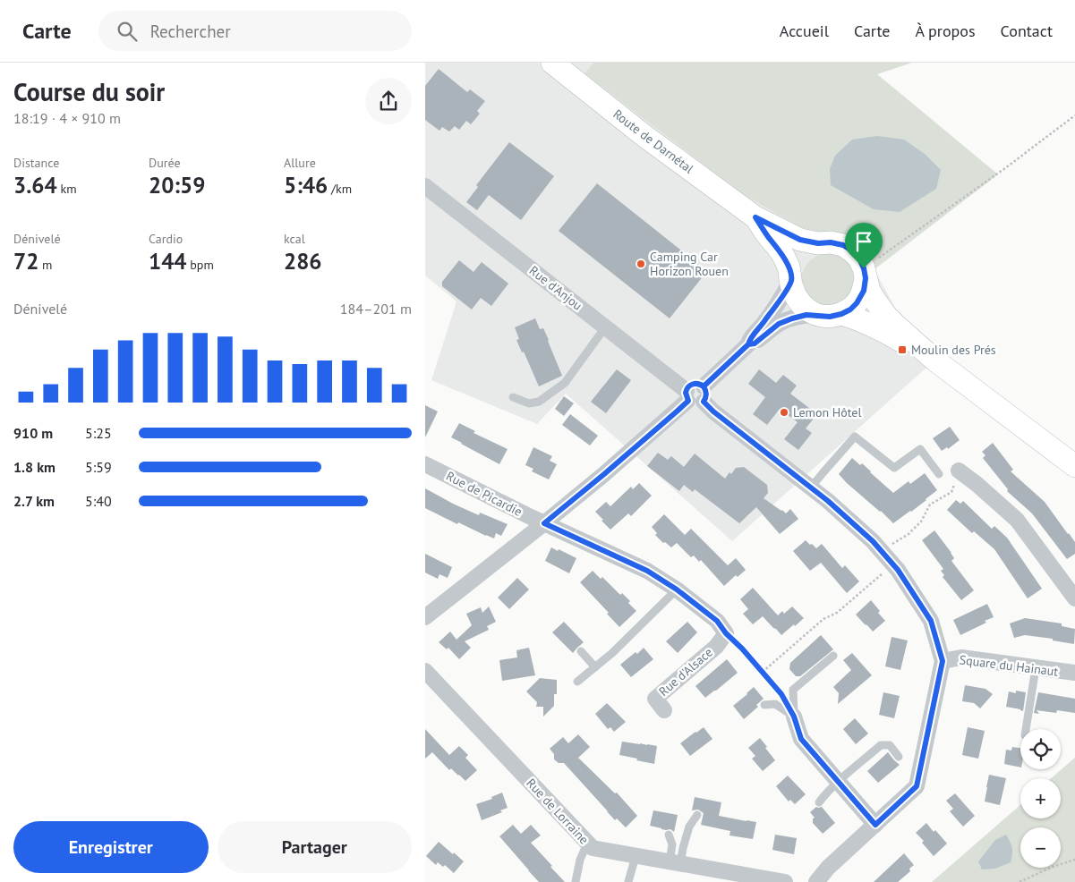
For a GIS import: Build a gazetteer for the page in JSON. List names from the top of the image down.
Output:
{
  "streets": {
    "main road": ["Route de Darnétal"],
    "street": [
      "Rue d'Anjou",
      "Rue de Picardie",
      "Square du Hainaut",
      "Rue d'Alsace",
      "Rue de Lorraine"
    ]
  },
  "crossings": [
    ["Rue d'Anjou", "Square du Hainaut"]
  ],
  "places": {
    "other": ["Camping Car Horizon Rouen", "Lemon Hôtel"],
    "transit": ["Moulin des Prés"]
  },
  "page": {
    "header": "Carte",
    "search": "Rechercher",
    "nav": [
      "Accueil",
      "Carte",
      "À propos",
      "Contact"
    ],
    "heading": ["Course du soir", "18:19 · 4 × 910 m"],
    "stats": [
      ["Distance", "3.64 km"],
      ["Durée", "20:59"],
      ["Allure", "5:46 /km"],
      ["Dénivelé", "72 m"],
      ["Cardio", "144 bpm"],
      ["kcal", "286"]
    ],
    "chart": ["Dénivelé", "184–201 m"],
    "list": [
      {
        "name": "910 m",
        "note": "5:25"
      },
      {
        "name": "1.8 km",
        "note": "5:59"
      },
      {
        "name": "2.7 km",
        "note": "5:40"
      }
    ],
    "map_buttons": ["+", "−"],
    "buttons": ["Enregistrer", "Partager"]
  }
}
